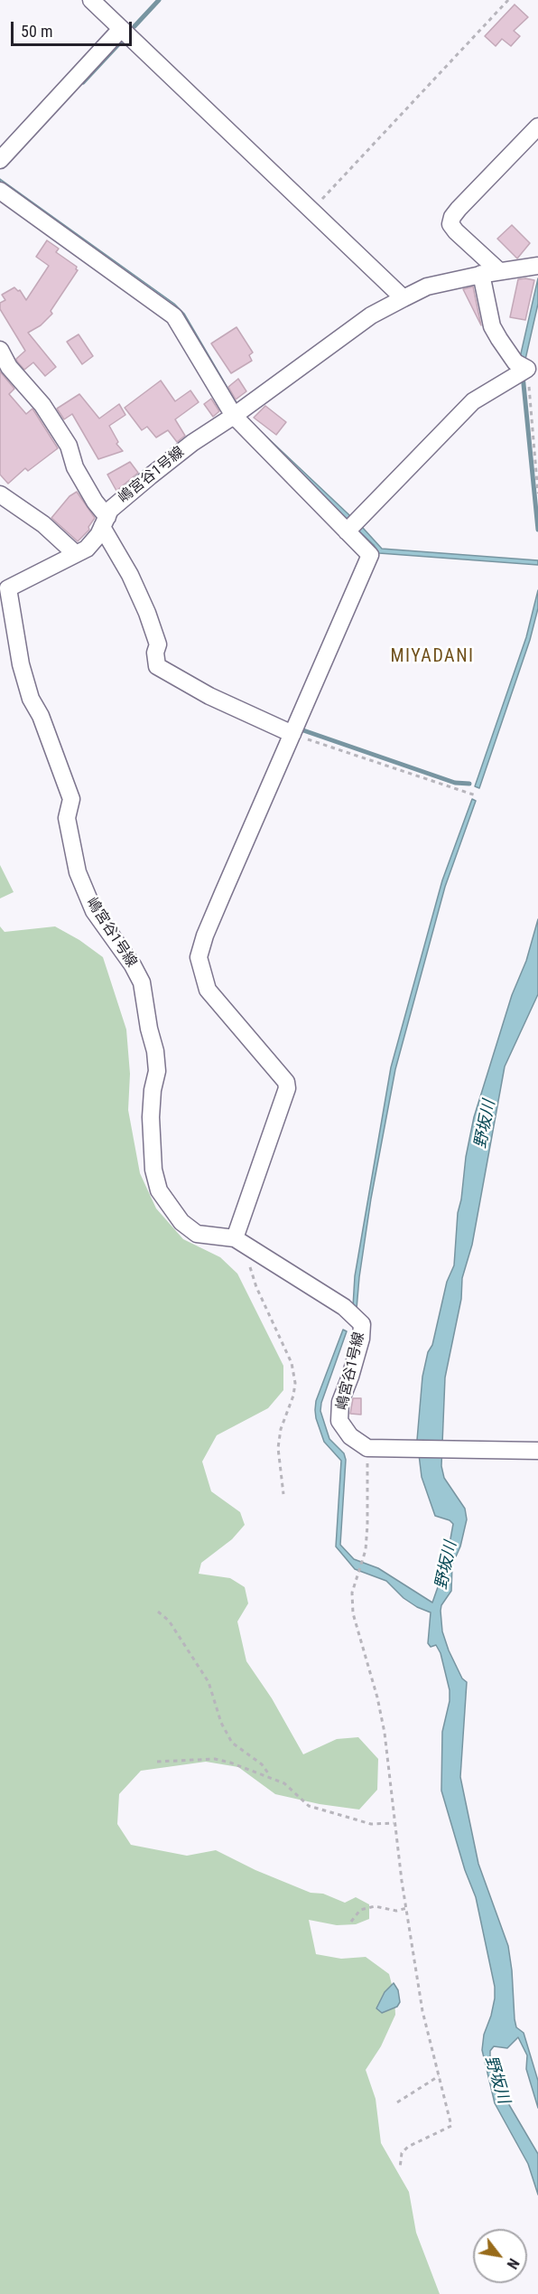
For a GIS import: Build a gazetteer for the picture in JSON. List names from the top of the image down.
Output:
{
  "streets": {
    "street": ["嶋宮谷1号線"]
  },
  "districts": ["MIYADANI"],
  "water": ["野坂川"],
  "scale_bar": "50 m",
  "north": "bottom right"
}
